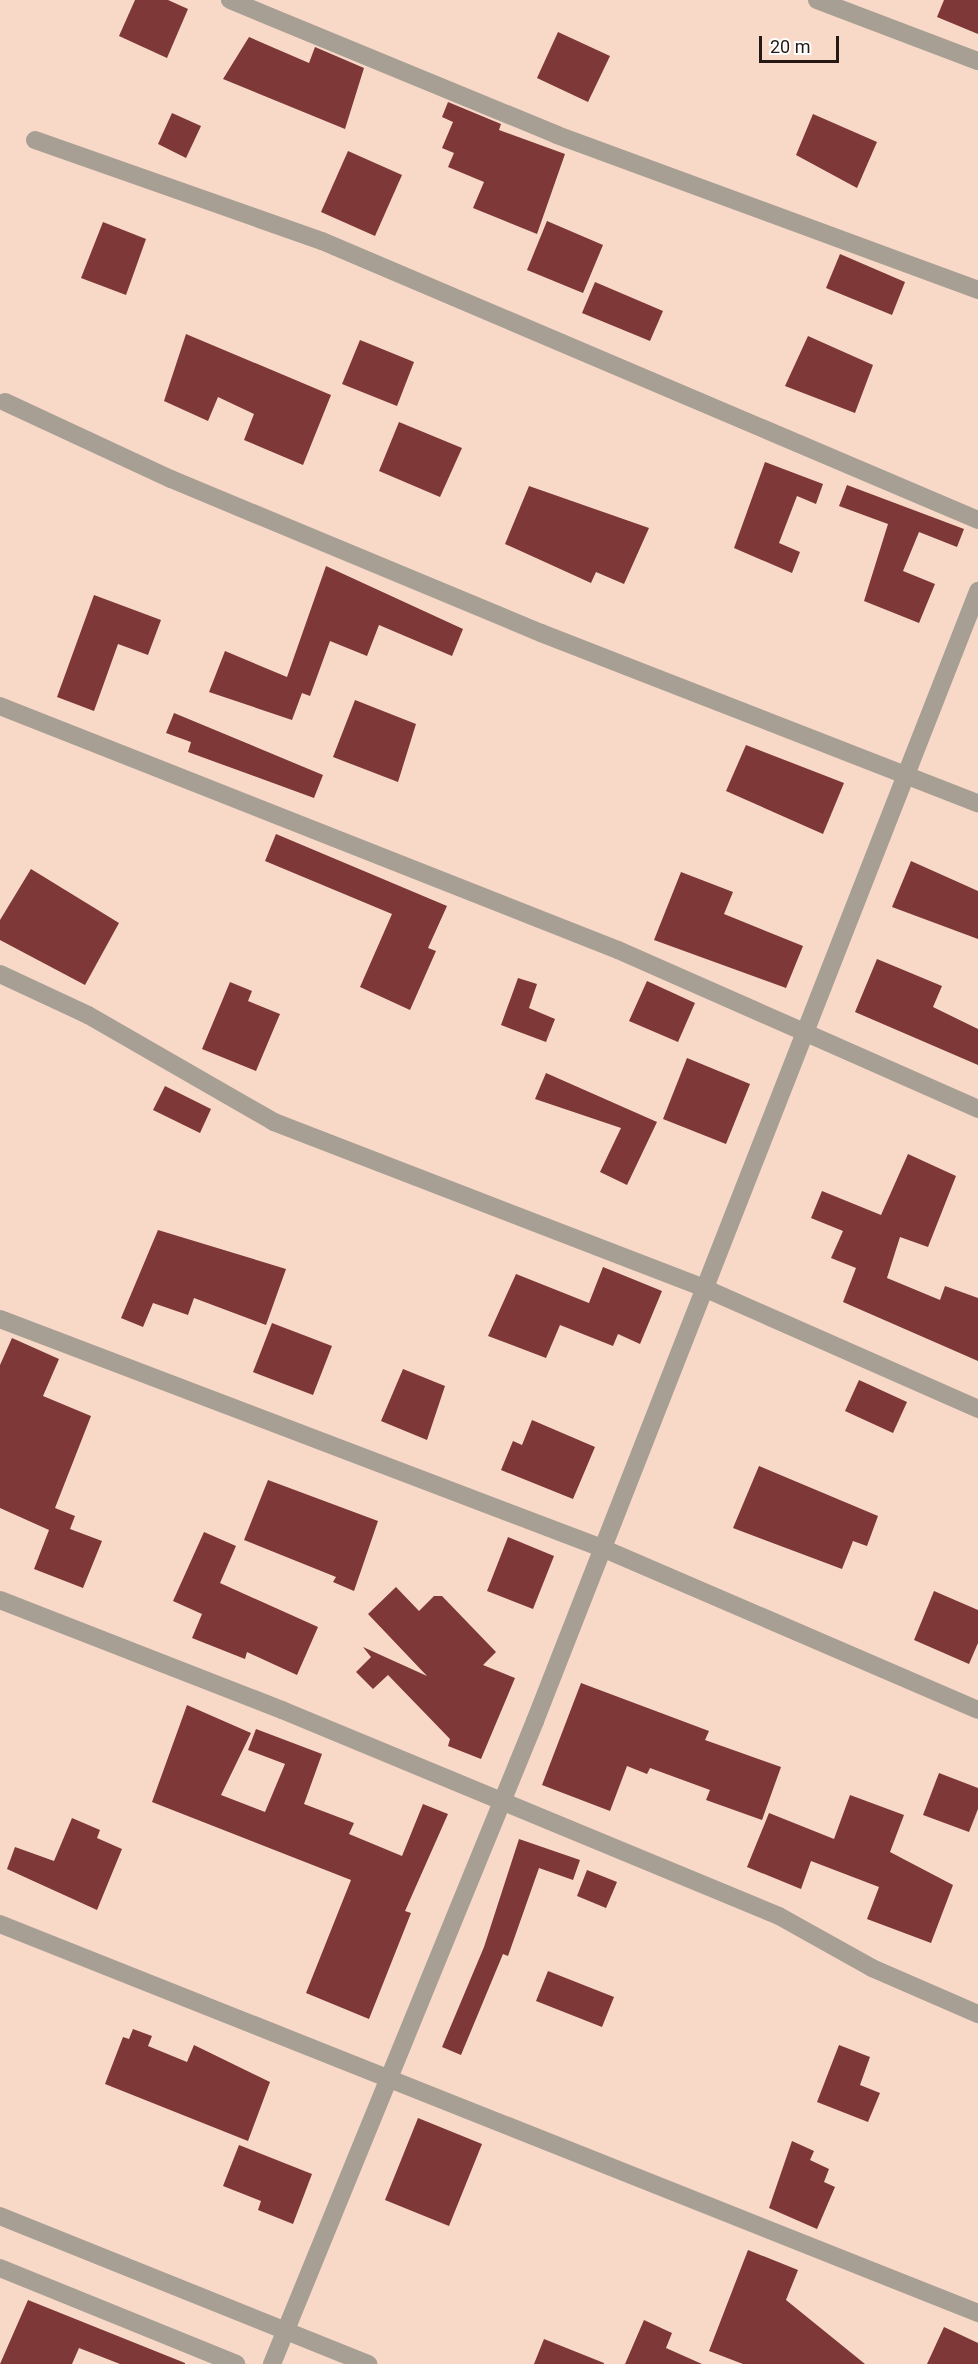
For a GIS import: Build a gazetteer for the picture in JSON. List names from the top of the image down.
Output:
{
  "scale_bar": "20 m"
}
